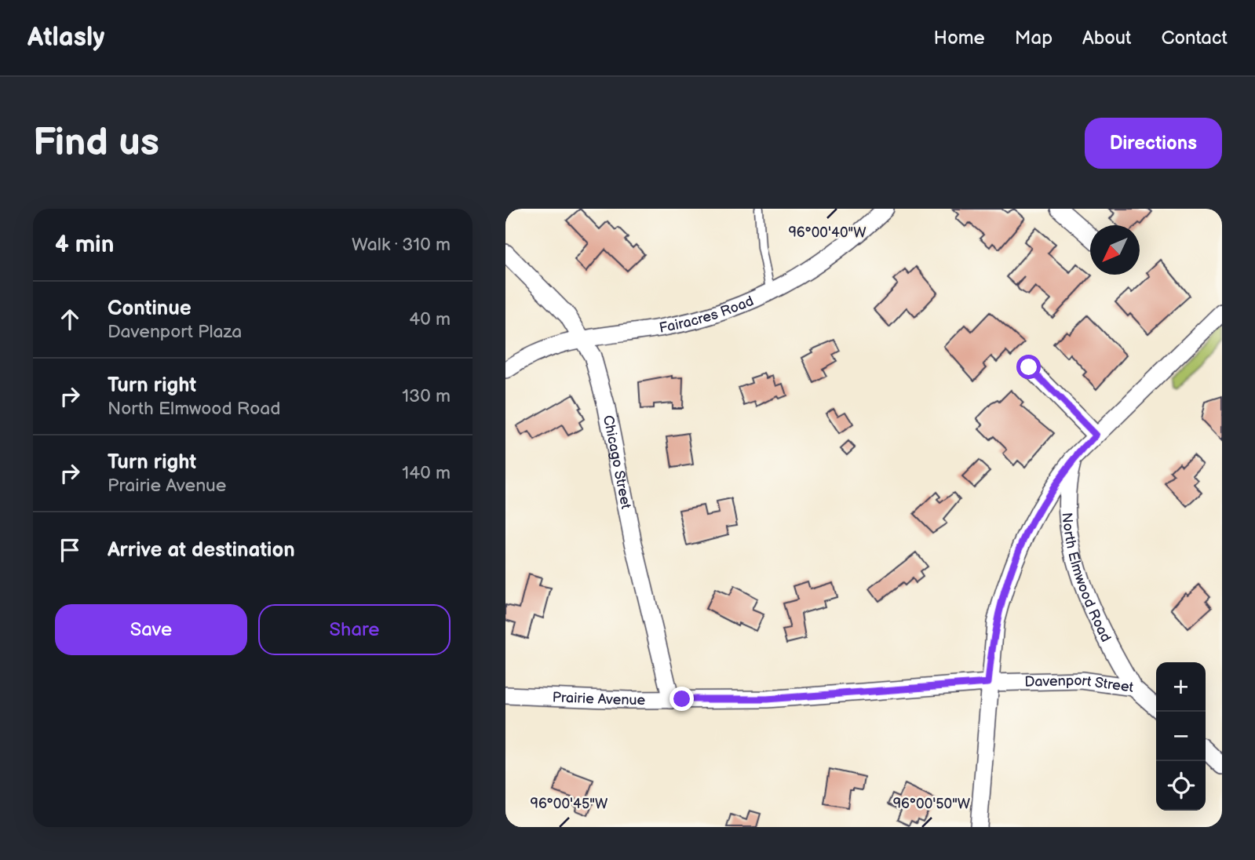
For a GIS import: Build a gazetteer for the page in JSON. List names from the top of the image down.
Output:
{
  "streets": {
    "street": [
      "Fairacres Road",
      "Chicago Street",
      "North Elmwood Road",
      "Davenport Street",
      "Prairie Avenue"
    ]
  },
  "crossings": [
    ["Fairacres Road", "Chicago Street"],
    ["Chicago Street", "Prairie Avenue"],
    ["North Elmwood Road", "Davenport Street"],
    ["Davenport Street", "Prairie Avenue"]
  ],
  "north": "bottom left",
  "page": {
    "header": "Atlasly",
    "nav": [
      "Home",
      "Map",
      "About",
      "Contact"
    ],
    "buttons": [
      "Directions",
      ["Save", "Share"]
    ],
    "title": "Find us",
    "heading": ["4 min", "Walk · 310 m"],
    "list": [
      ["Continue", "Davenport Plaza", "40 m"],
      ["Turn right", "North Elmwood Road", "130 m"],
      ["Turn right", "Prairie Avenue", "140 m"],
      "Arrive at destination"
    ],
    "map_buttons": ["+", "−"]
  },
  "coordinates": ["96°00'40\"W", "96°00'45\"W", "96°00'50\"W"]
}
